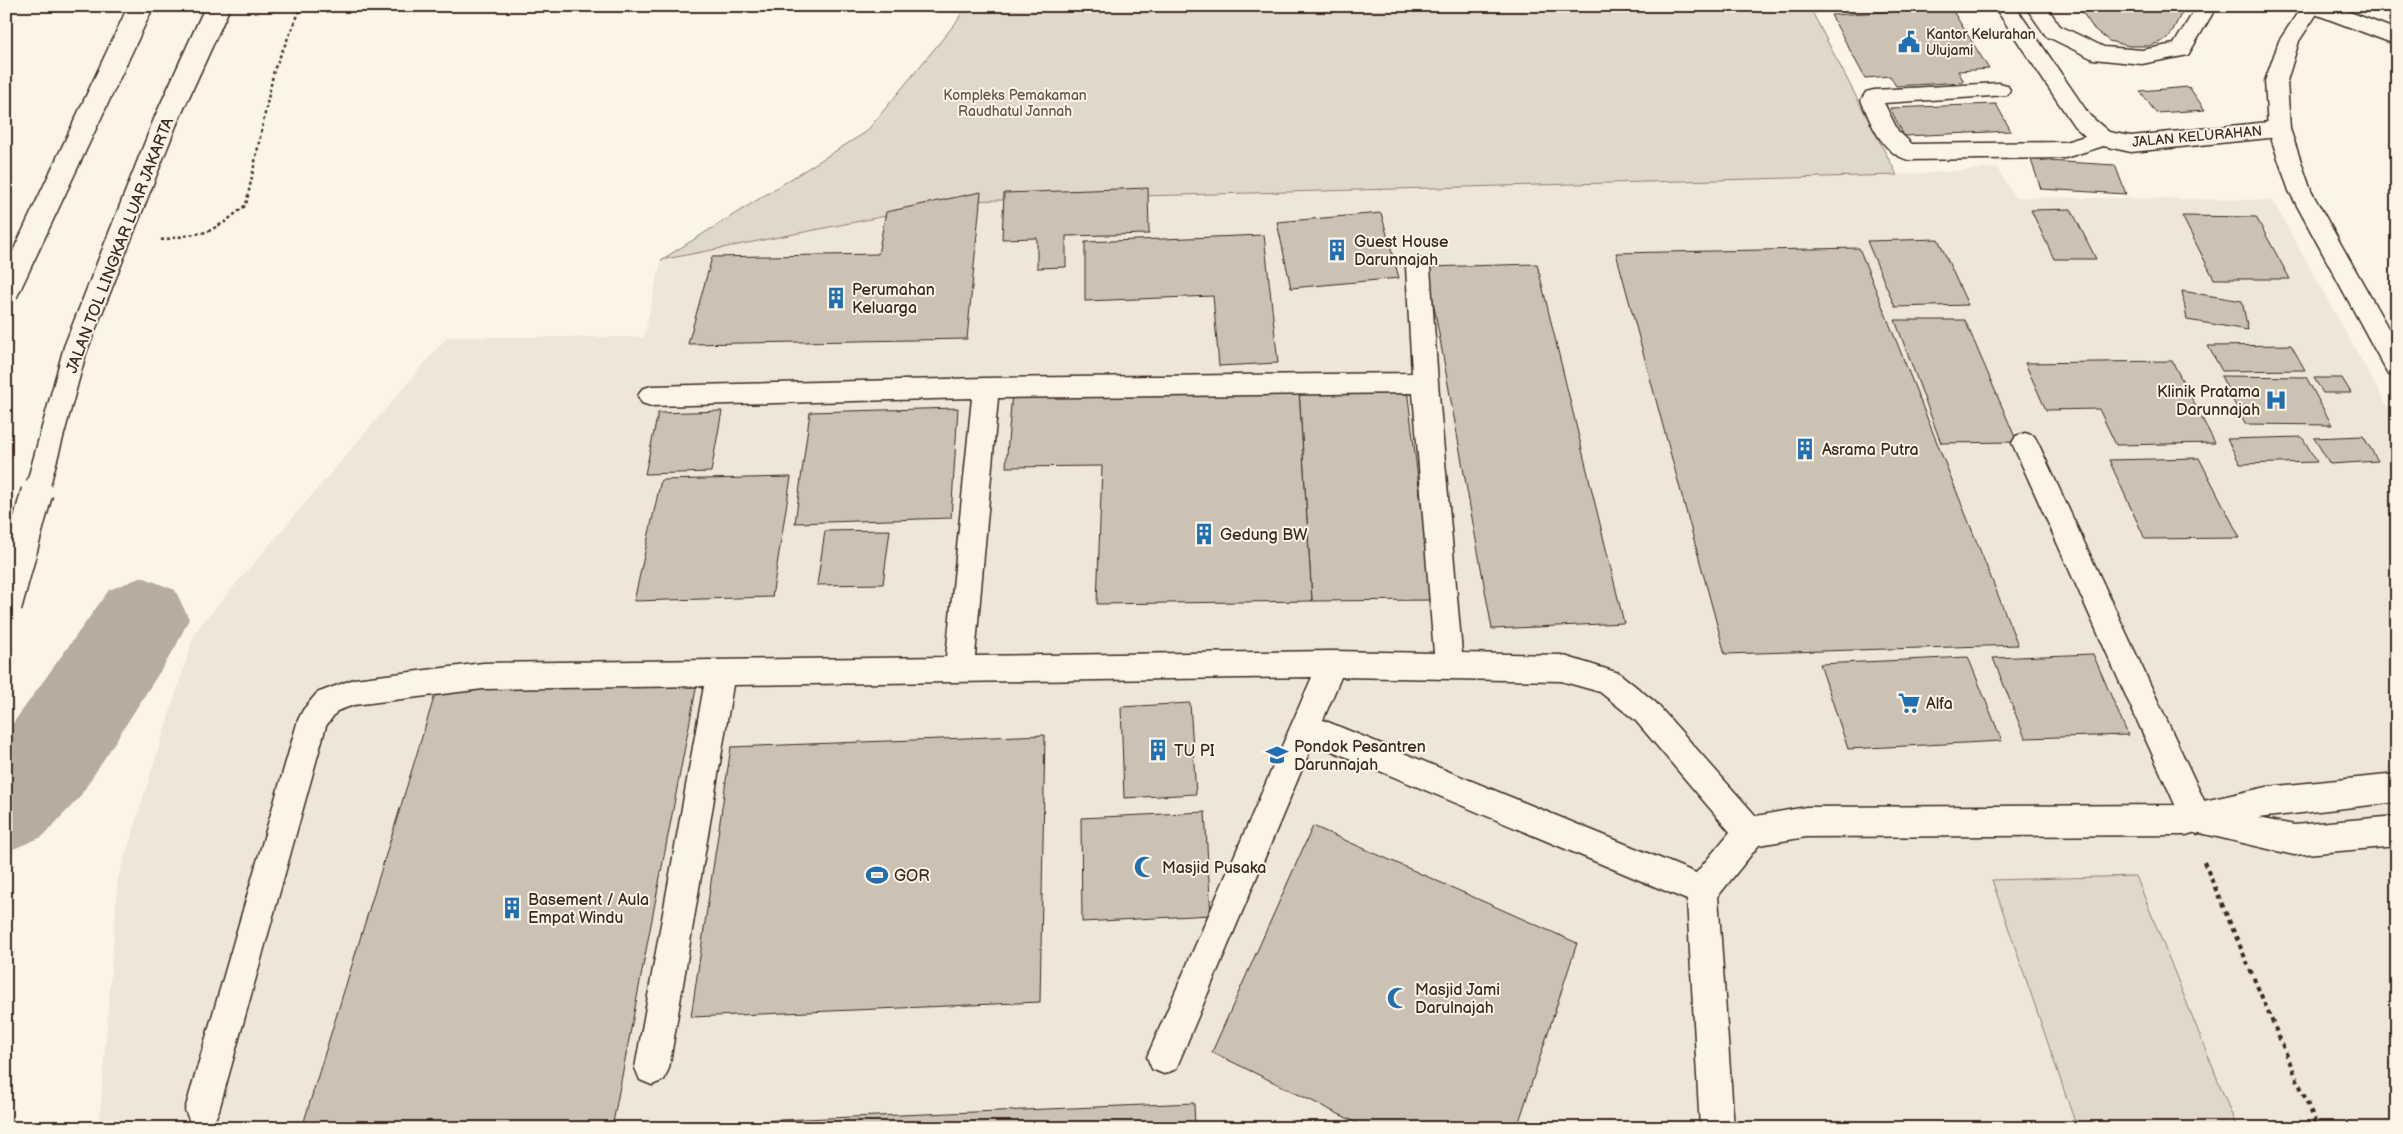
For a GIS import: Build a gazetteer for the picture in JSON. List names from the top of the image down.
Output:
{
  "streets": {
    "main road": ["JALAN KELURAHAN", "JALAN TOL LINGKAR LUAR JAKARTA"]
  },
  "parks": ["Kompleks Pemakaman Raudhatul Jannah"],
  "places": {
    "public building": ["Kantor Kelurahan Ulujami"],
    "building": [
      "Guest House Darunnajah",
      "Perumahan Keluarga",
      "Asrama Putra",
      "Gedung BW",
      "TU PI",
      "Basement / Aula Empat Windu"
    ],
    "hospital": ["Klinik Pratama Darunnajah"],
    "supermarket": ["Alfa"],
    "school or university": ["Pondok Pesantren Darunnajah"],
    "mosque": ["Masjid Pusaka", "Masjid Jami Darulnajah"],
    "sports": ["GOR"]
  }
}
